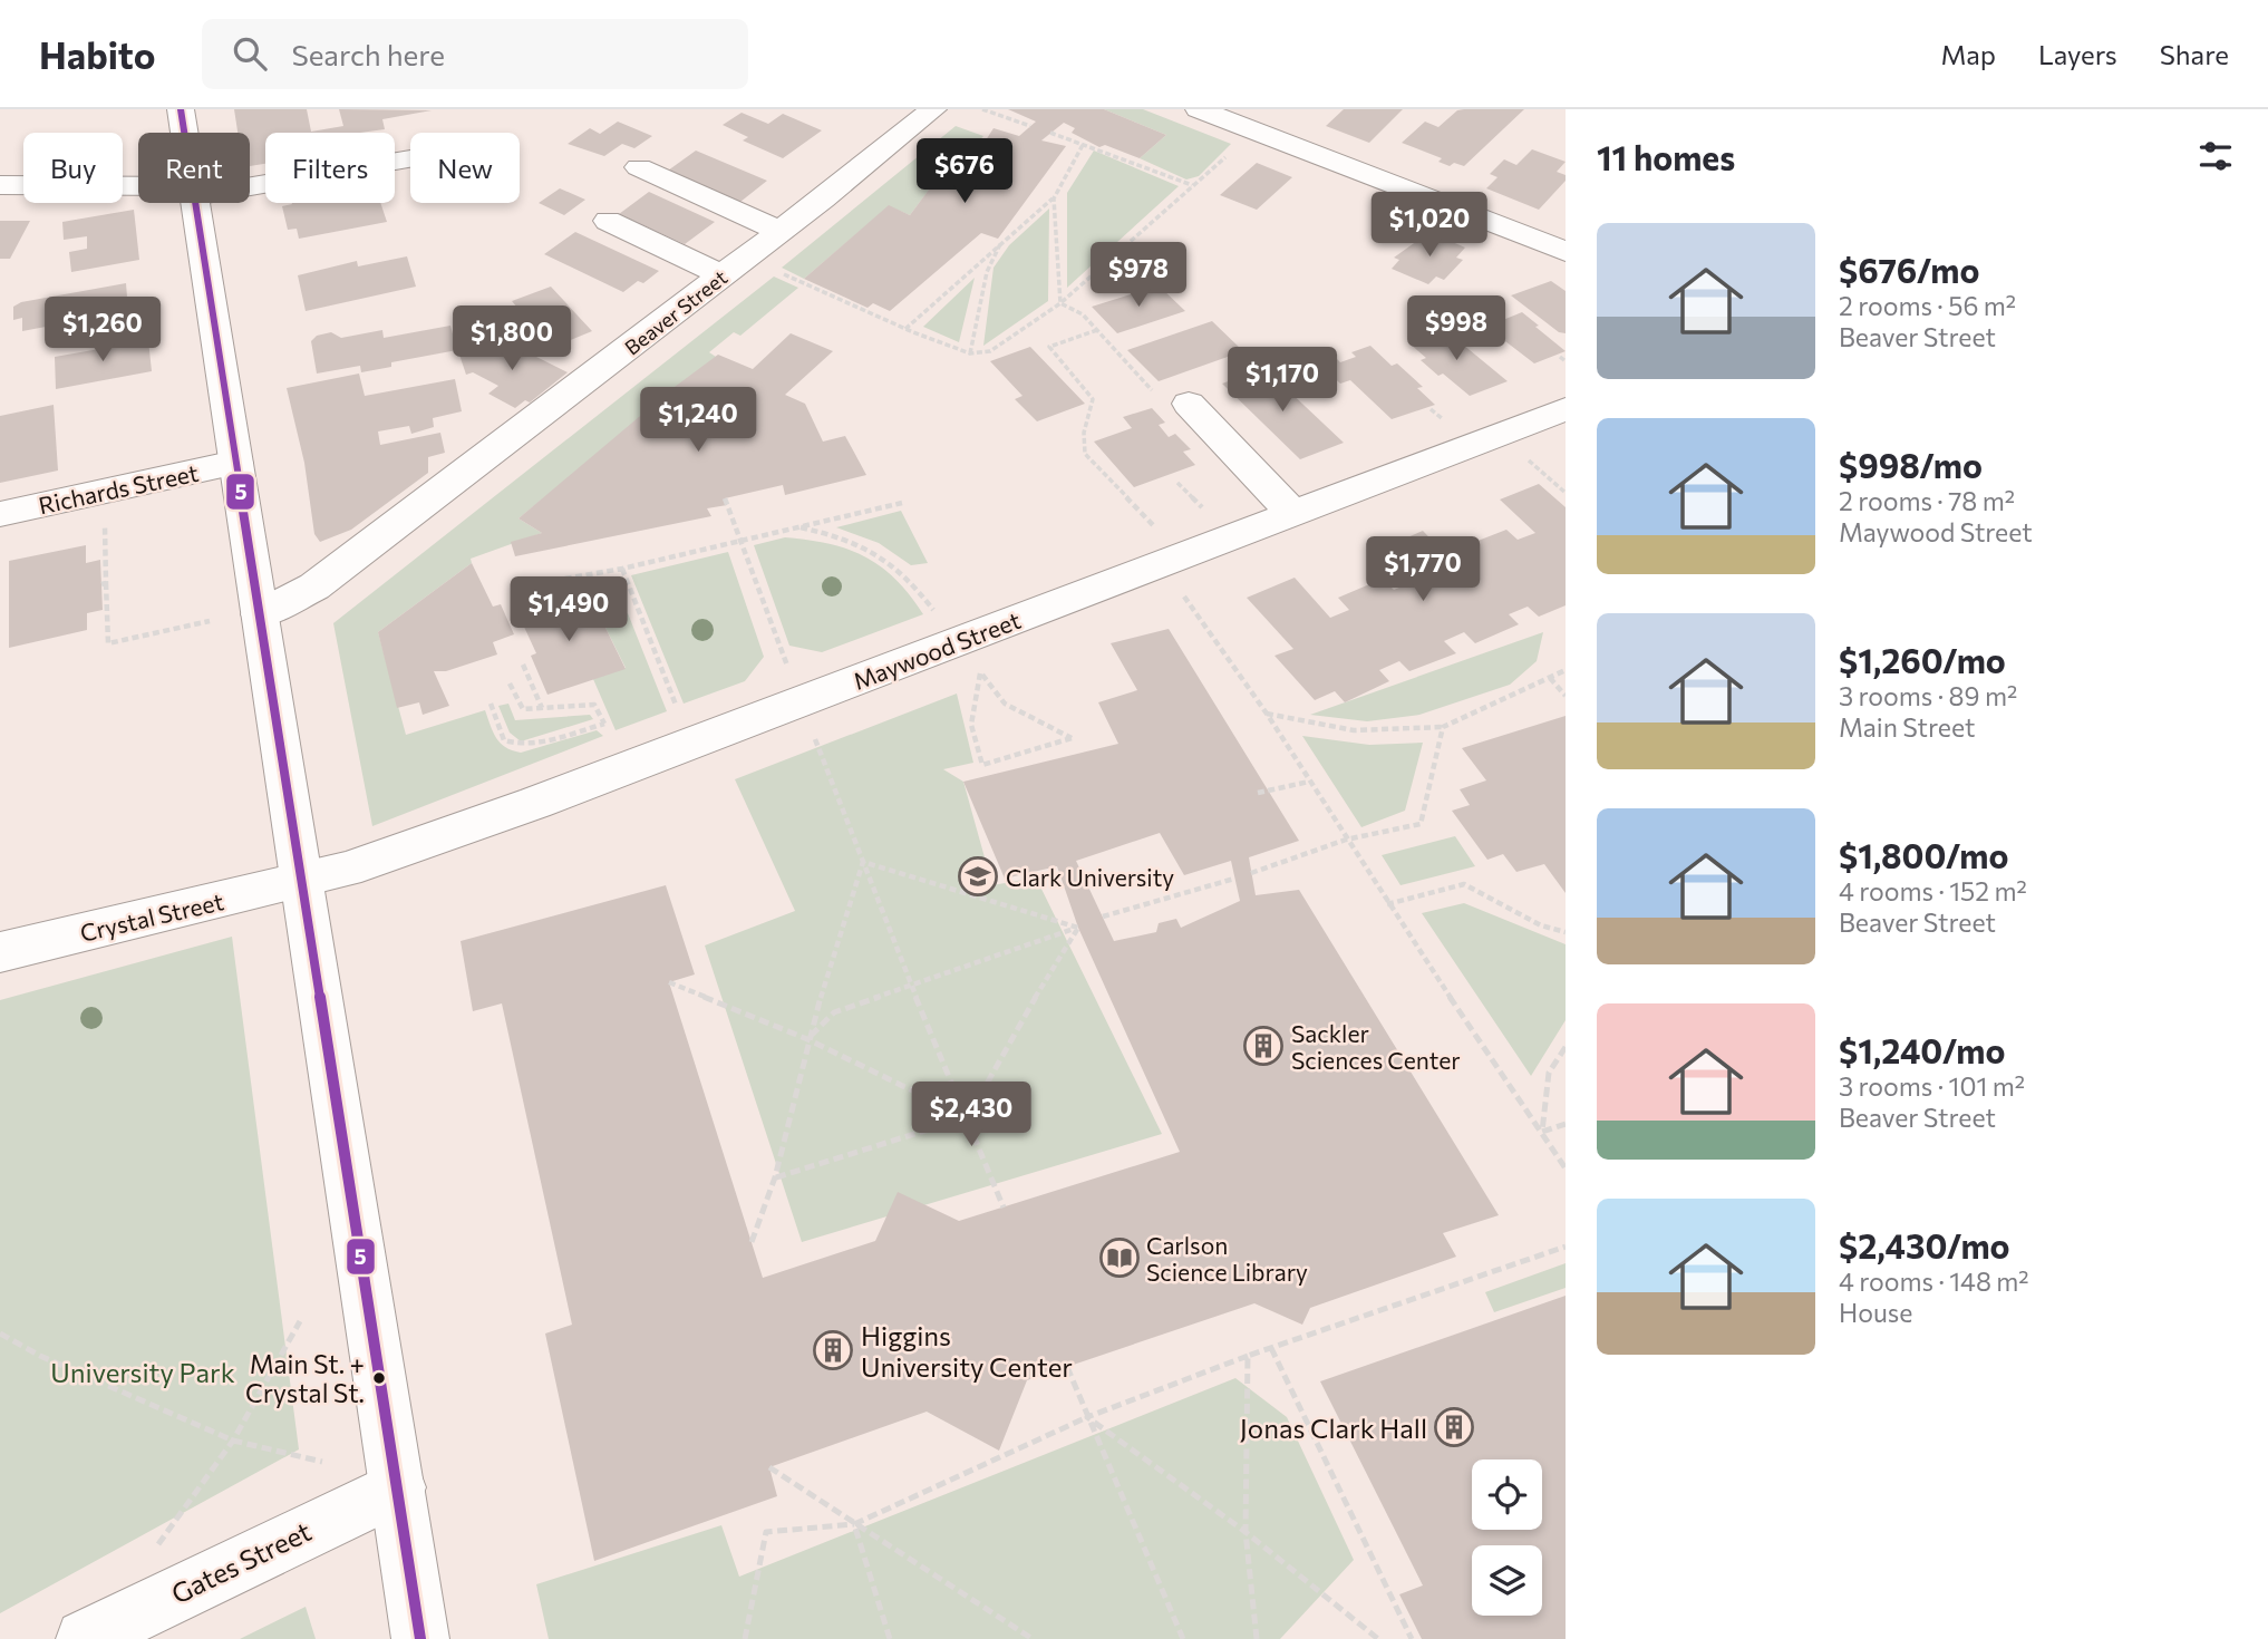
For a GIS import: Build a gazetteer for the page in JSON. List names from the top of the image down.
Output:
{
  "streets": {
    "street": [
      "Beaver Street",
      "Richards Street",
      "Maywood Street",
      "Crystal Street",
      "Gates Street"
    ]
  },
  "crossings": [
    ["Maywood Street", "Crystal Street"]
  ],
  "parks": ["University Park"],
  "places": {
    "school or university": ["Clark University"],
    "building": ["Sackler Sciences Center", "Higgins University Center", "Jonas Clark Hall"],
    "library": ["Carlson Science Library"],
    "other": ["Main St. + Crystal St."]
  },
  "lines": ["transit line 5"],
  "page": {
    "header": "Habito",
    "search": "Search here",
    "nav": ["Map", "Layers", "Share"],
    "heading": "11 homes",
    "chip": [
      "Buy",
      "Rent",
      "Filters",
      "New"
    ],
    "price": [
      "$676",
      "$1,020",
      "$978",
      "$998",
      "$1,260",
      "$1,800",
      "$1,170",
      "$1,240",
      "$1,770",
      "$1,490",
      "$2,430"
    ],
    "list": [
      {
        "name": "$676/mo",
        "note": "2 rooms · 56 m² · Beaver Street"
      },
      {
        "name": "$998/mo",
        "note": "2 rooms · 78 m² · Maywood Street"
      },
      {
        "name": "$1,260/mo",
        "note": "3 rooms · 89 m² · Main Street"
      },
      {
        "name": "$1,800/mo",
        "note": "4 rooms · 152 m² · Beaver Street"
      },
      {
        "name": "$1,240/mo",
        "note": "3 rooms · 101 m² · Beaver Street"
      },
      {
        "name": "$2,430/mo",
        "note": "4 rooms · 148 m² · House"
      }
    ]
  }
}
